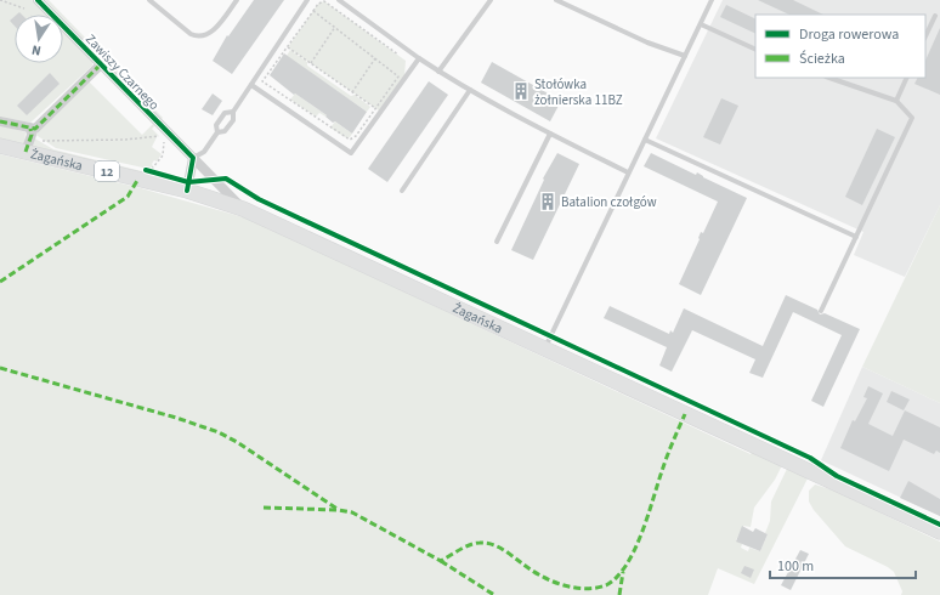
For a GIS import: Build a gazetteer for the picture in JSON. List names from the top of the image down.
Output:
{
  "streets": {
    "main road": ["Żagańska", "12"],
    "street": ["Zawiszy Czarnego"]
  },
  "crossings": [
    ["Zawiszy Czarnego", "Żagańska"]
  ],
  "places": {
    "building": ["Stołówka żołnierska 11BZ", "Batalion czołgów"]
  },
  "legend": ["Droga rowerowa", "Ścieżka"],
  "scale_bar": "100 m",
  "north": "bottom"
}
